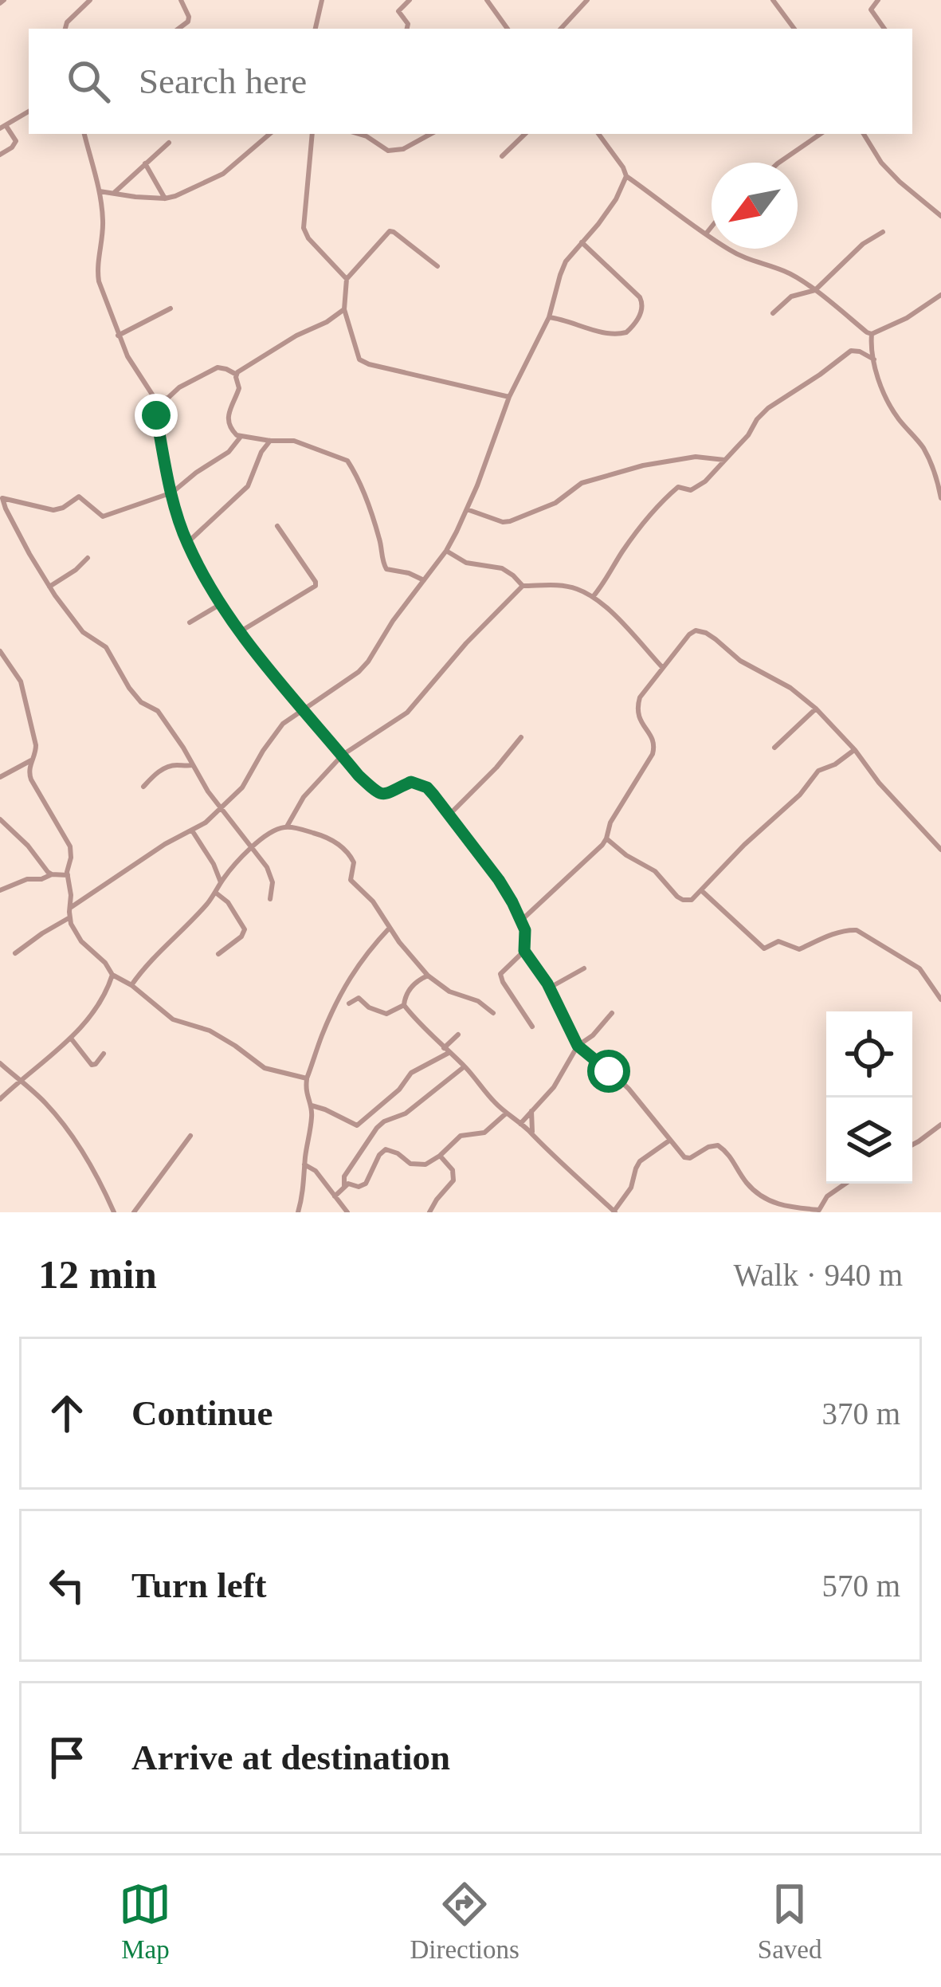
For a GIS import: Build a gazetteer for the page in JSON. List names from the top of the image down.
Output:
{
  "north": "bottom left",
  "page": {
    "search": "Search here",
    "heading": ["12 min", "Walk · 940 m"],
    "list": [
      ["Continue", "370 m"],
      ["Turn left", "570 m"],
      "Arrive at destination"
    ],
    "nav": ["Map", "Directions", "Saved"]
  }
}
